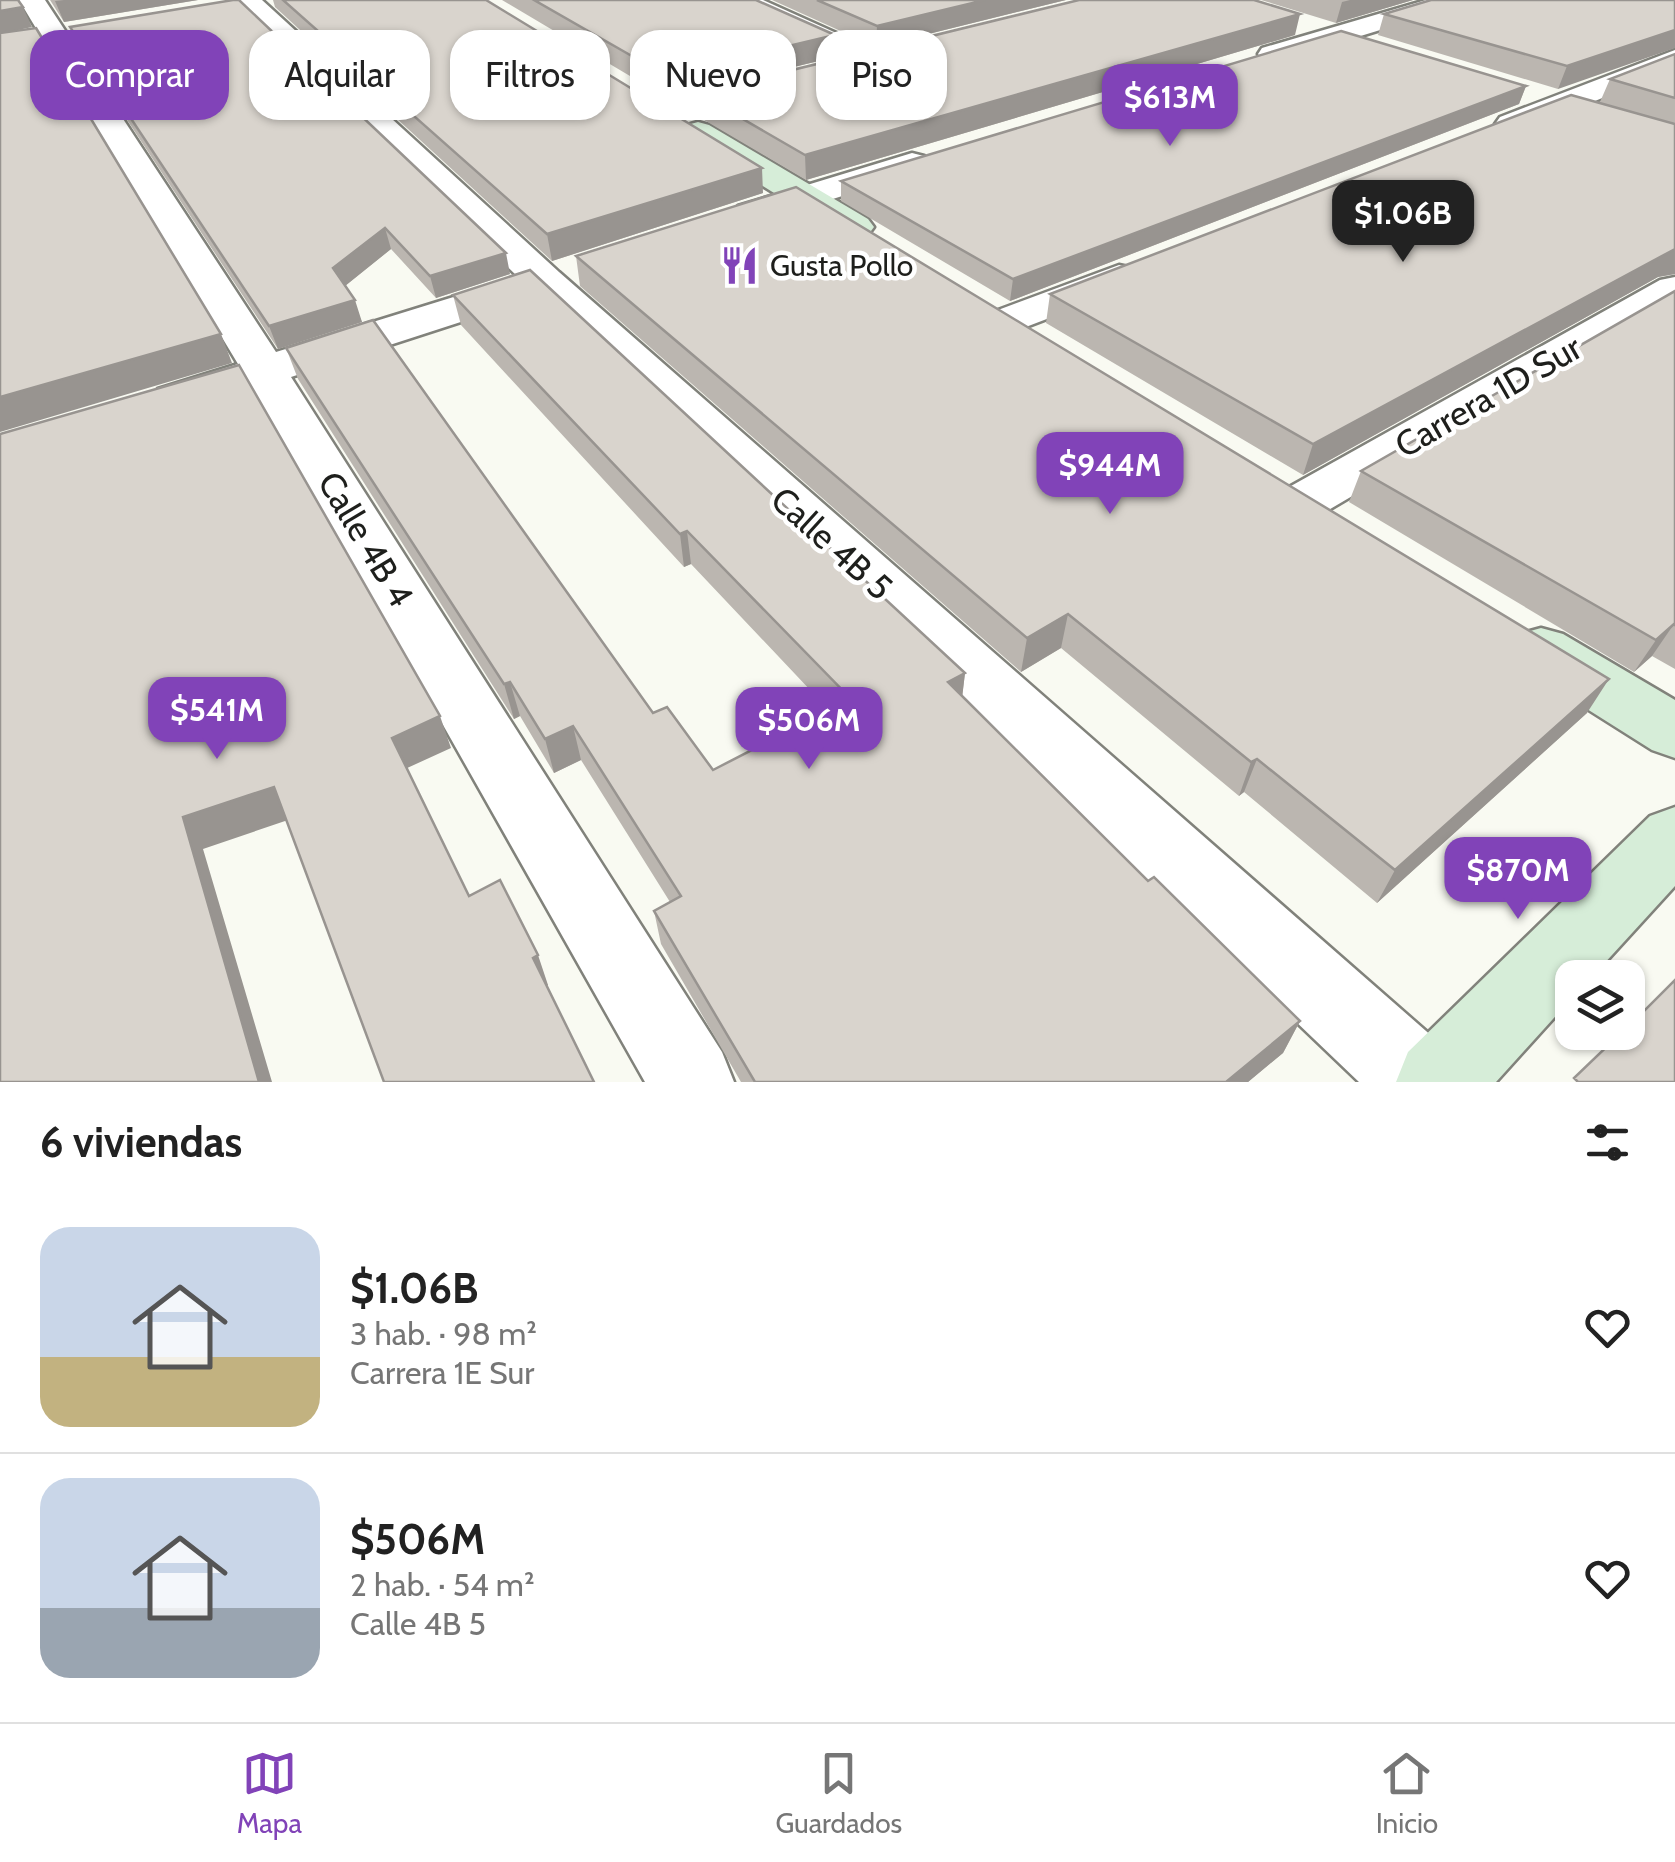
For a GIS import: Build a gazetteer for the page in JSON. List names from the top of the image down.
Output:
{
  "streets": {
    "street": ["Carrera 1D Sur", "Calle 4B 4", "Calle 4B 5"]
  },
  "places": {
    "restaurant": ["Gusta Pollo"]
  },
  "page": {
    "chip": [
      "Comprar",
      "Alquilar",
      "Filtros",
      "Nuevo",
      "Piso"
    ],
    "price": [
      "$613M",
      "$1.06B",
      "$944M",
      "$541M",
      "$506M",
      "$870M"
    ],
    "heading": "6 viviendas",
    "list": [
      {
        "name": "$1.06B",
        "note": "3 hab. · 98 m² · Carrera 1E Sur"
      },
      {
        "name": "$506M",
        "note": "2 hab. · 54 m² · Calle 4B 5"
      }
    ],
    "tabs": ["Mapa", "Guardados", "Inicio"]
  }
}
